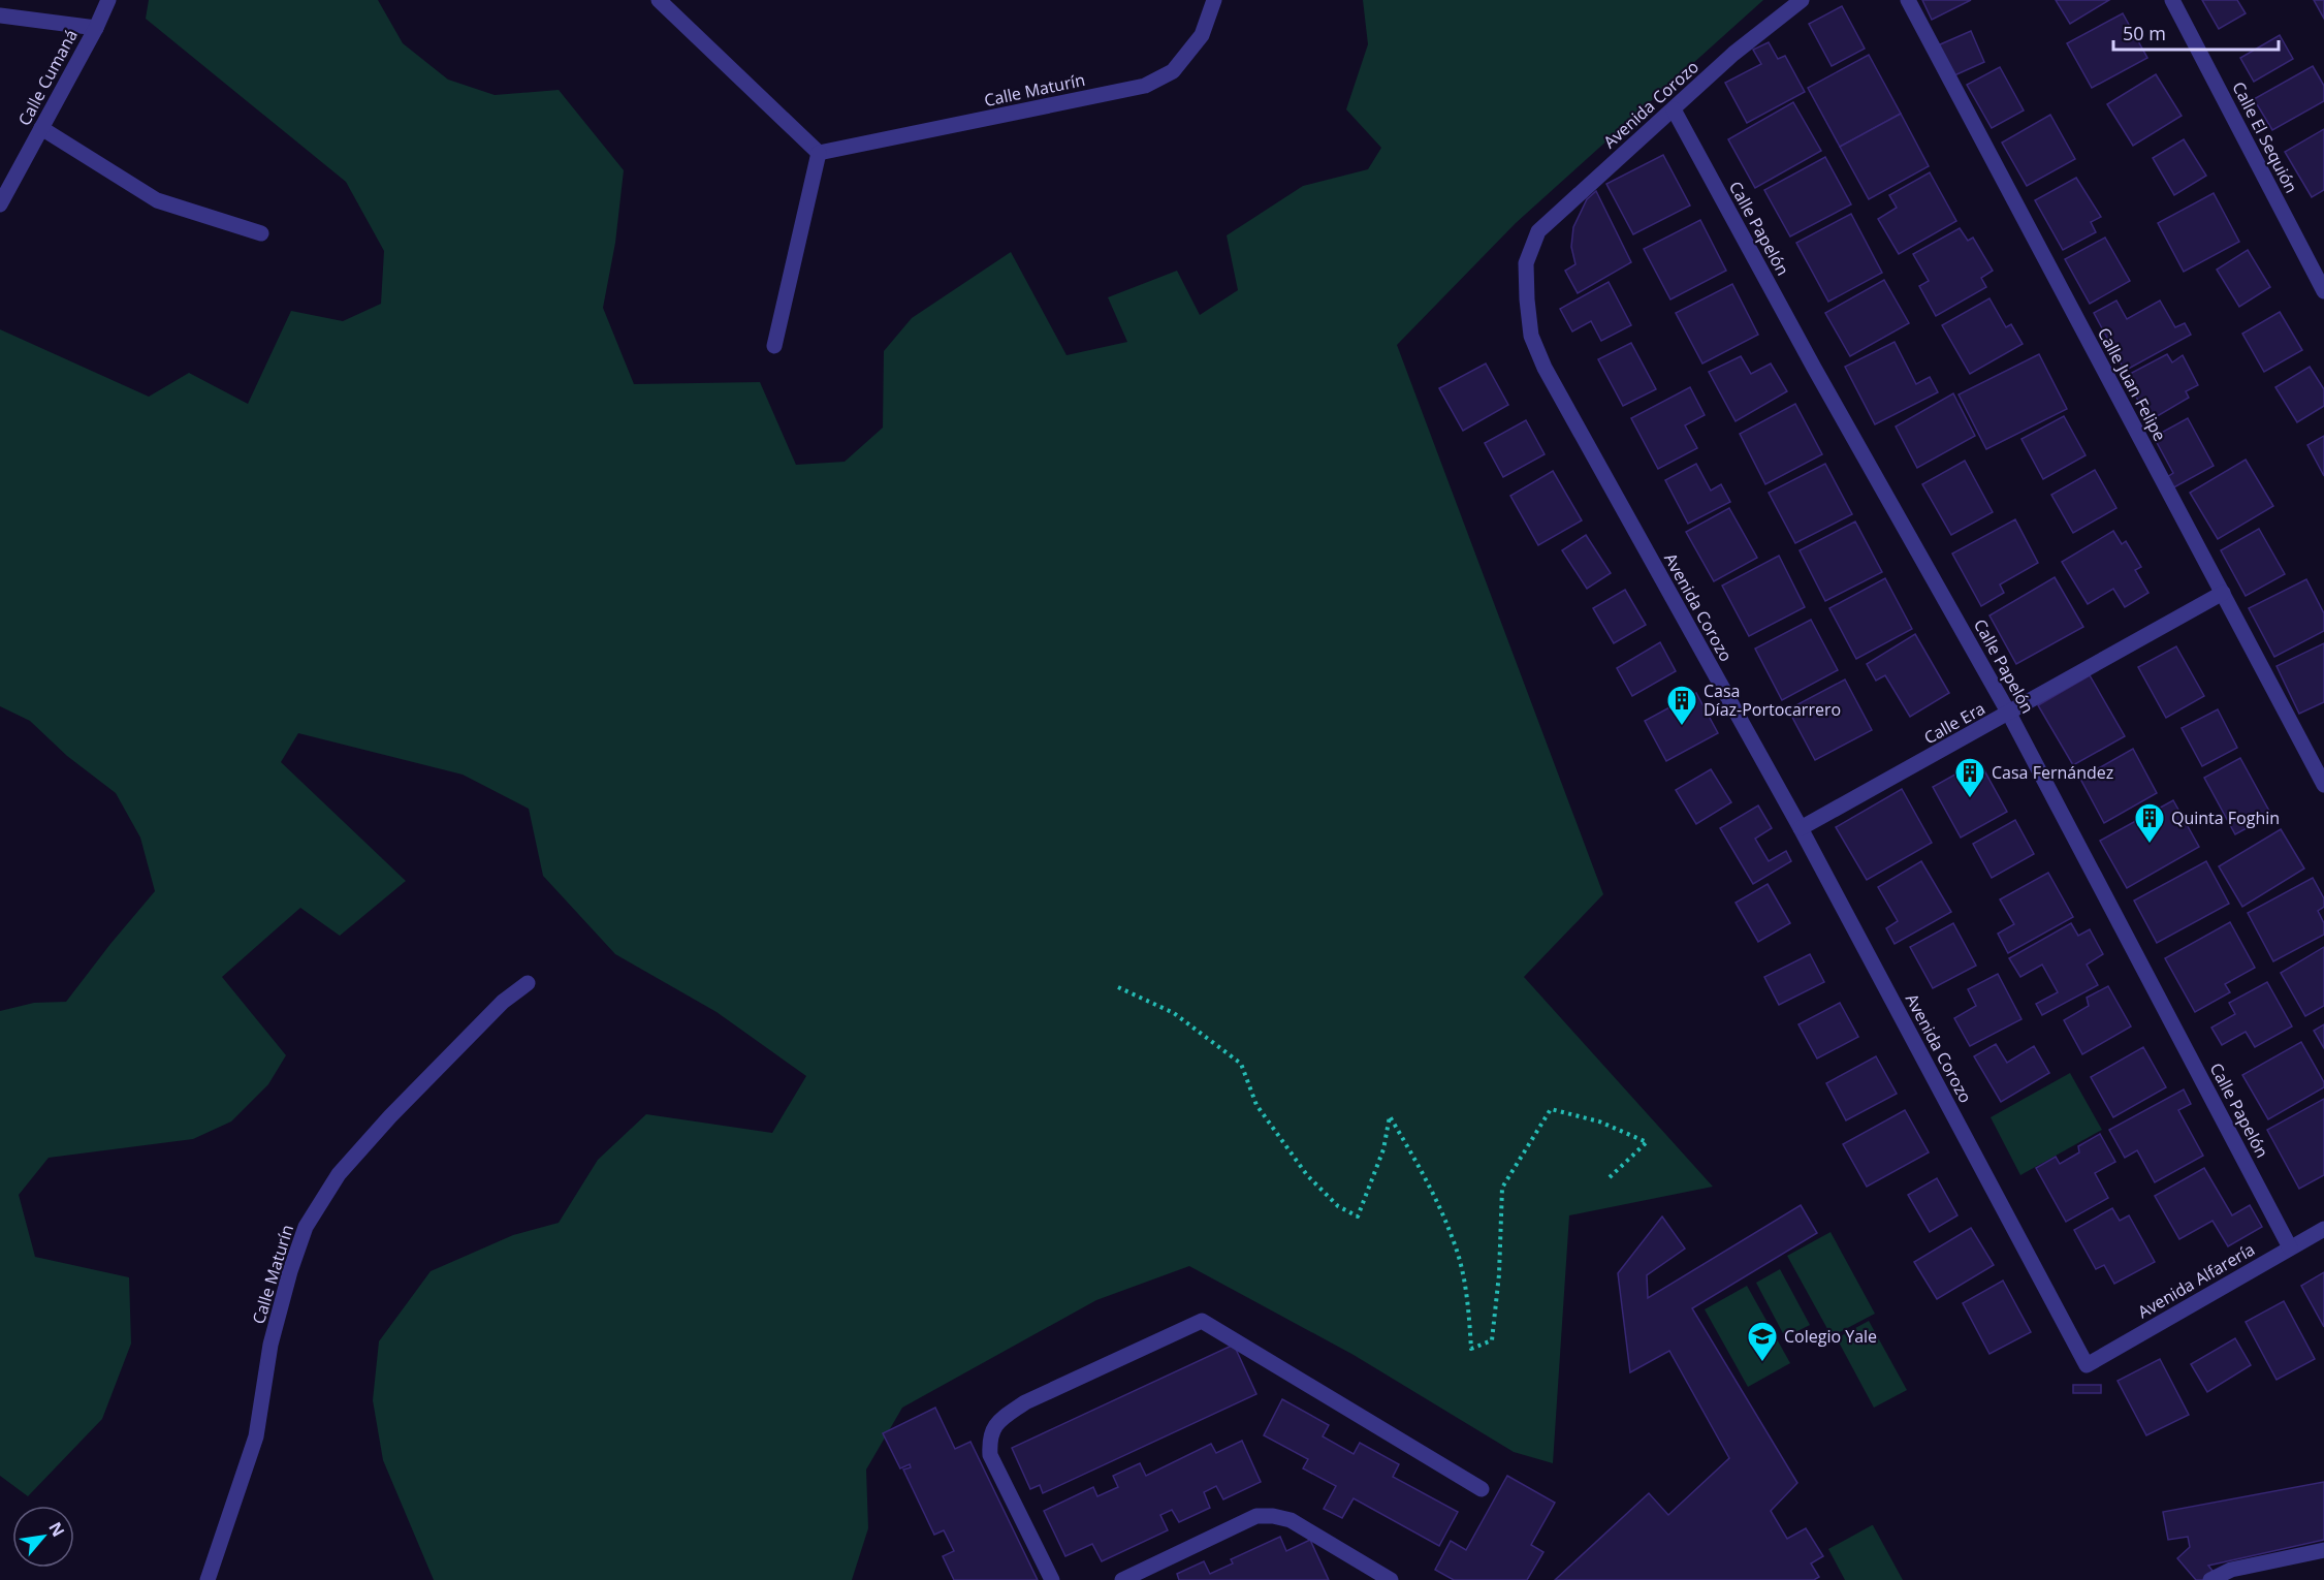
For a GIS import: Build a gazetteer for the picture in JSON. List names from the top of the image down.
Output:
{
  "streets": {
    "street": [
      "Calle Cumaná",
      "Calle Maturín",
      "Avenida Corozo",
      "Calle El Sequión",
      "Calle Papelón",
      "Calle Juan Felipe",
      "Calle Era",
      "Avenida Alfarería"
    ]
  },
  "crossings": [
    ["Avenida Corozo", "Calle Papelón"],
    ["Avenida Corozo", "Calle Era"],
    ["Avenida Corozo", "Avenida Alfarería"],
    ["Calle Papelón", "Calle Era"],
    ["Calle Papelón", "Avenida Alfarería"],
    ["Calle Juan Felipe", "Calle Era"]
  ],
  "places": {
    "building": ["Casa Díaz-Portocarrero", "Casa Fernández", "Quinta Foghin"],
    "school or university": ["Colegio Yale"]
  },
  "scale_bar": "50 m",
  "north": "top right"
}
